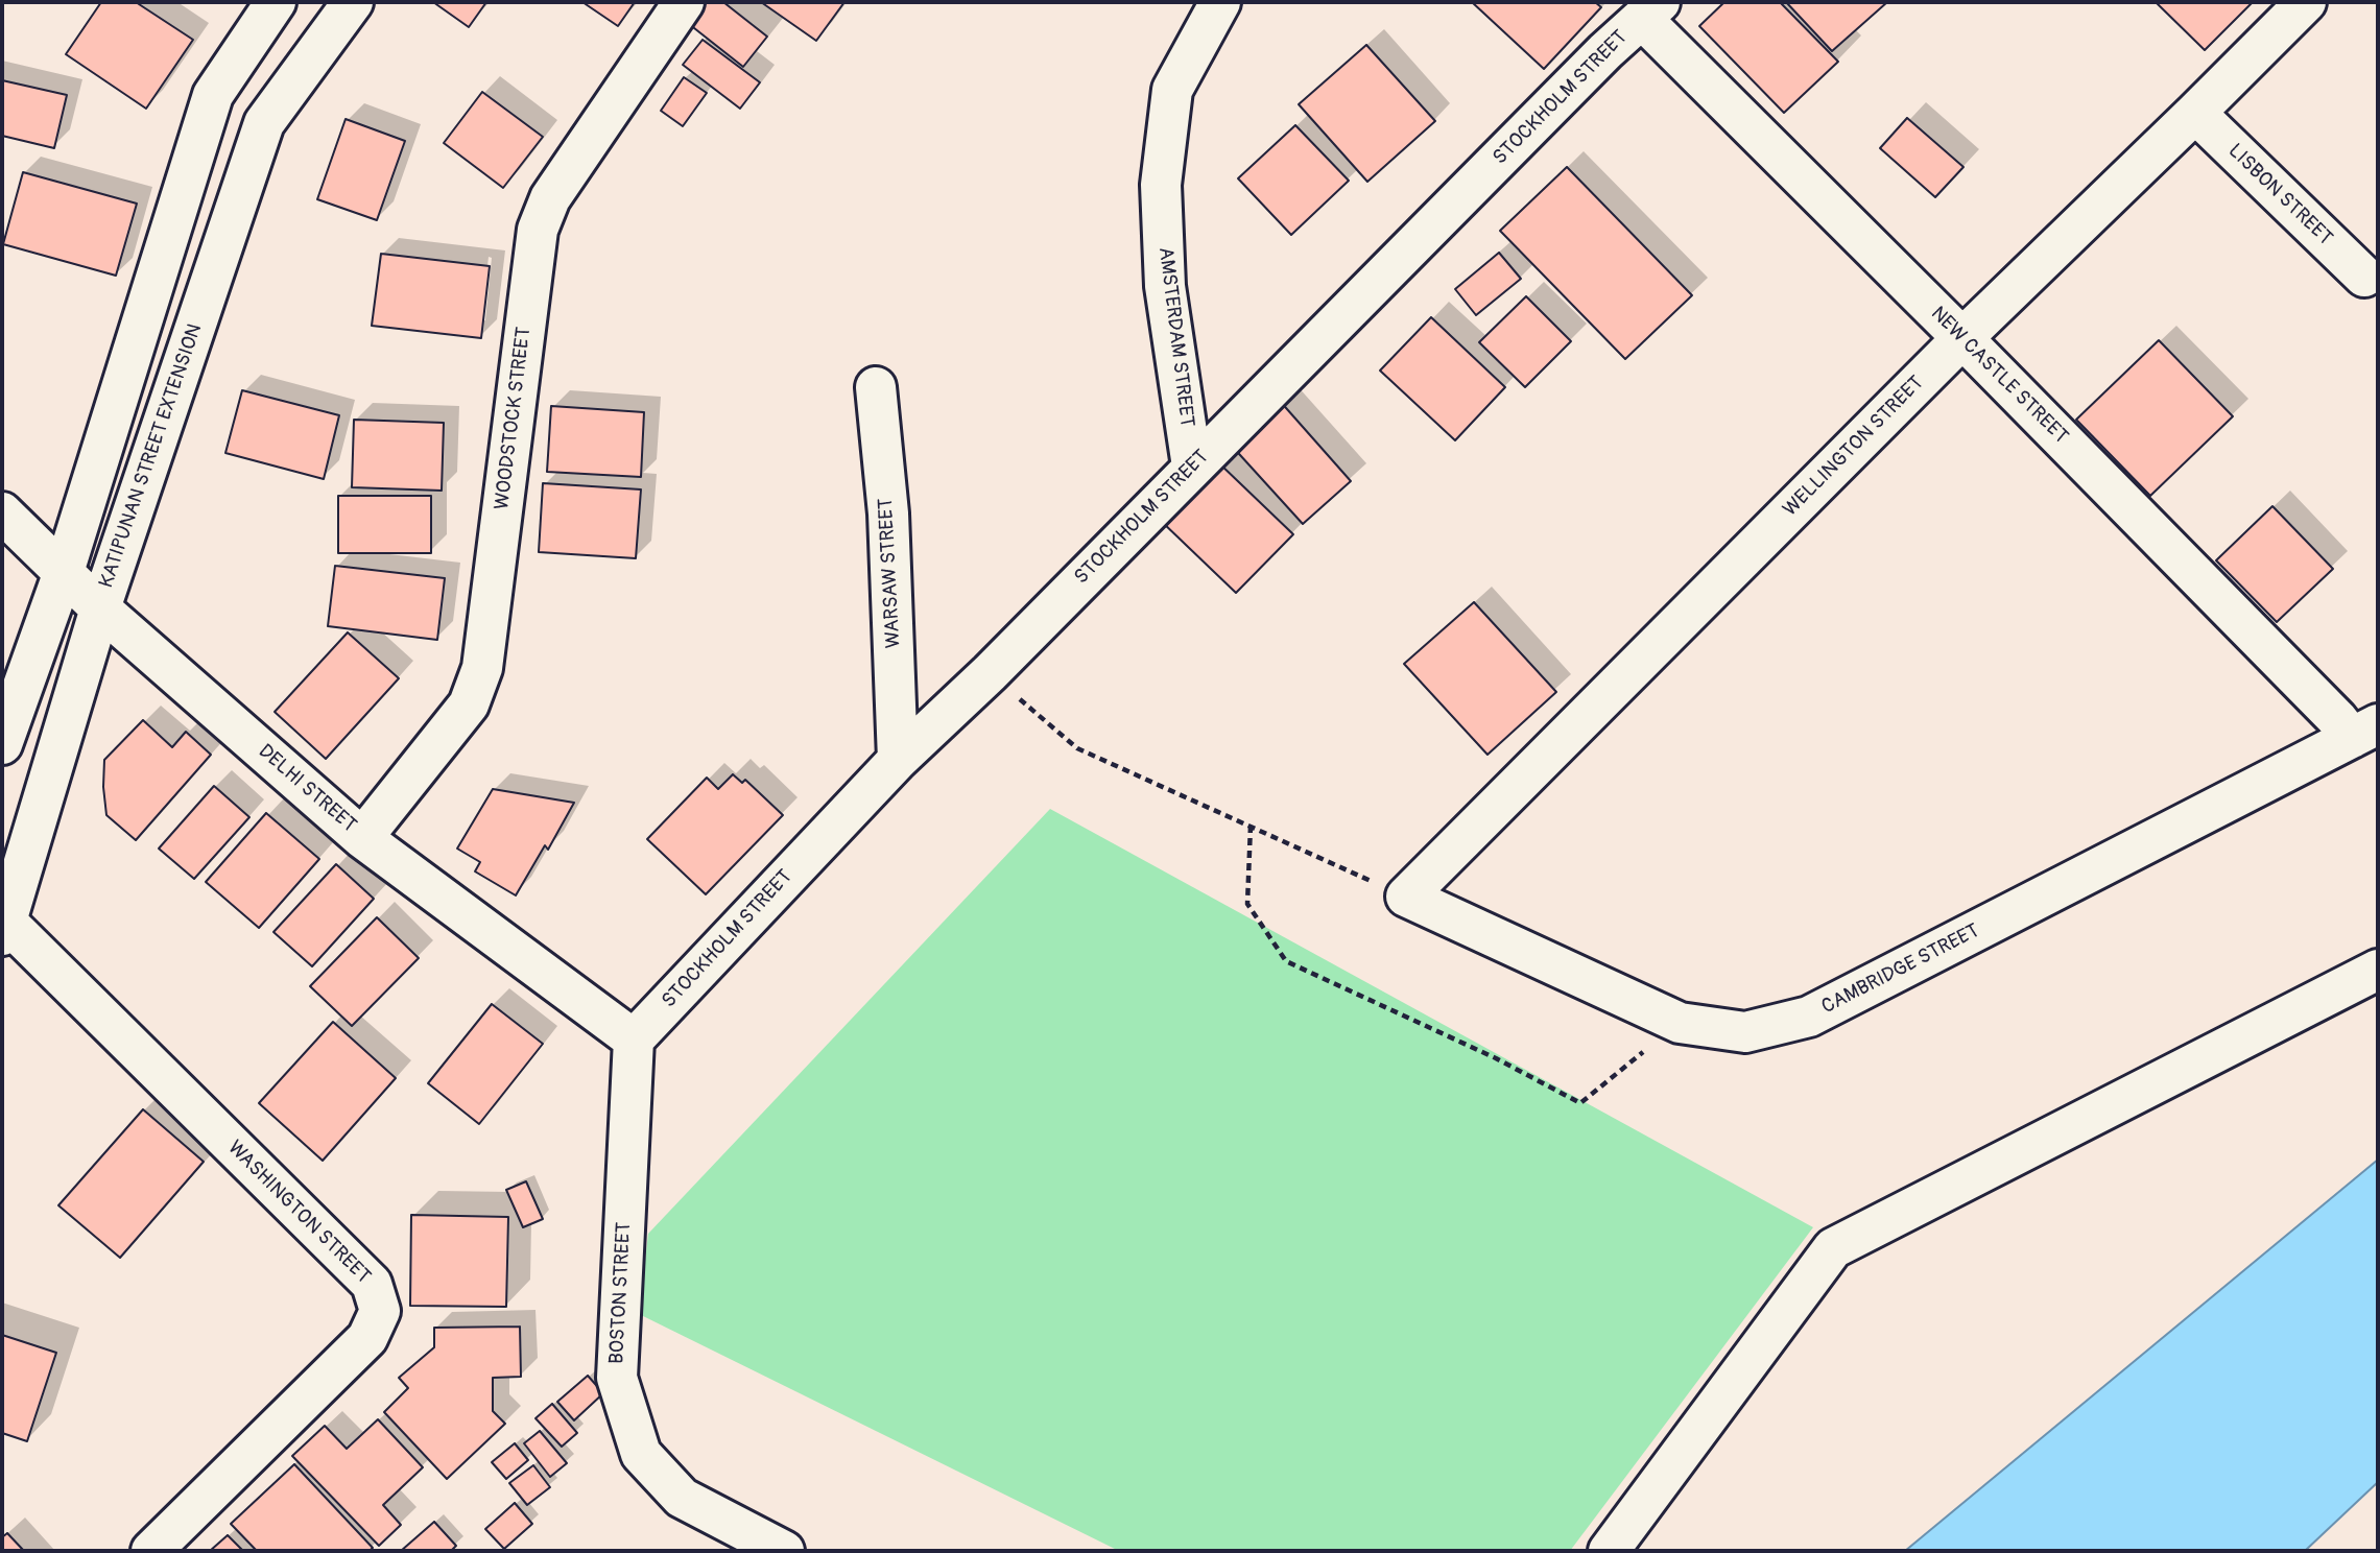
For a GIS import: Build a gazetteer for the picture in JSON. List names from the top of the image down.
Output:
{
  "streets": {
    "street": [
      "STOCKHOLM STREET",
      "LISBON STREET",
      "AMSTERDAM STREET",
      "NEW CASTLE STREET",
      "WOODSTOCK STREET",
      "WELLINGTON STREET",
      "KATIPUNAN STREET EXTENSION",
      "WARSAW STREET",
      "DELHI STREET",
      "CAMBRIDGE STREET",
      "WASHINGTON STREET",
      "BOSTON STREET"
    ]
  },
  "crossings": [
    ["STOCKHOLM STREET", "AMSTERDAM STREET"],
    ["STOCKHOLM STREET", "NEW CASTLE STREET"],
    ["STOCKHOLM STREET", "WARSAW STREET"],
    ["STOCKHOLM STREET", "DELHI STREET"],
    ["STOCKHOLM STREET", "BOSTON STREET"],
    ["LISBON STREET", "WELLINGTON STREET"],
    ["NEW CASTLE STREET", "WELLINGTON STREET"],
    ["NEW CASTLE STREET", "CAMBRIDGE STREET"],
    ["WOODSTOCK STREET", "DELHI STREET"],
    ["WELLINGTON STREET", "CAMBRIDGE STREET"],
    ["KATIPUNAN STREET EXTENSION", "DELHI STREET"],
    ["KATIPUNAN STREET EXTENSION", "WASHINGTON STREET"],
    ["DELHI STREET", "BOSTON STREET"]
  ]
}
